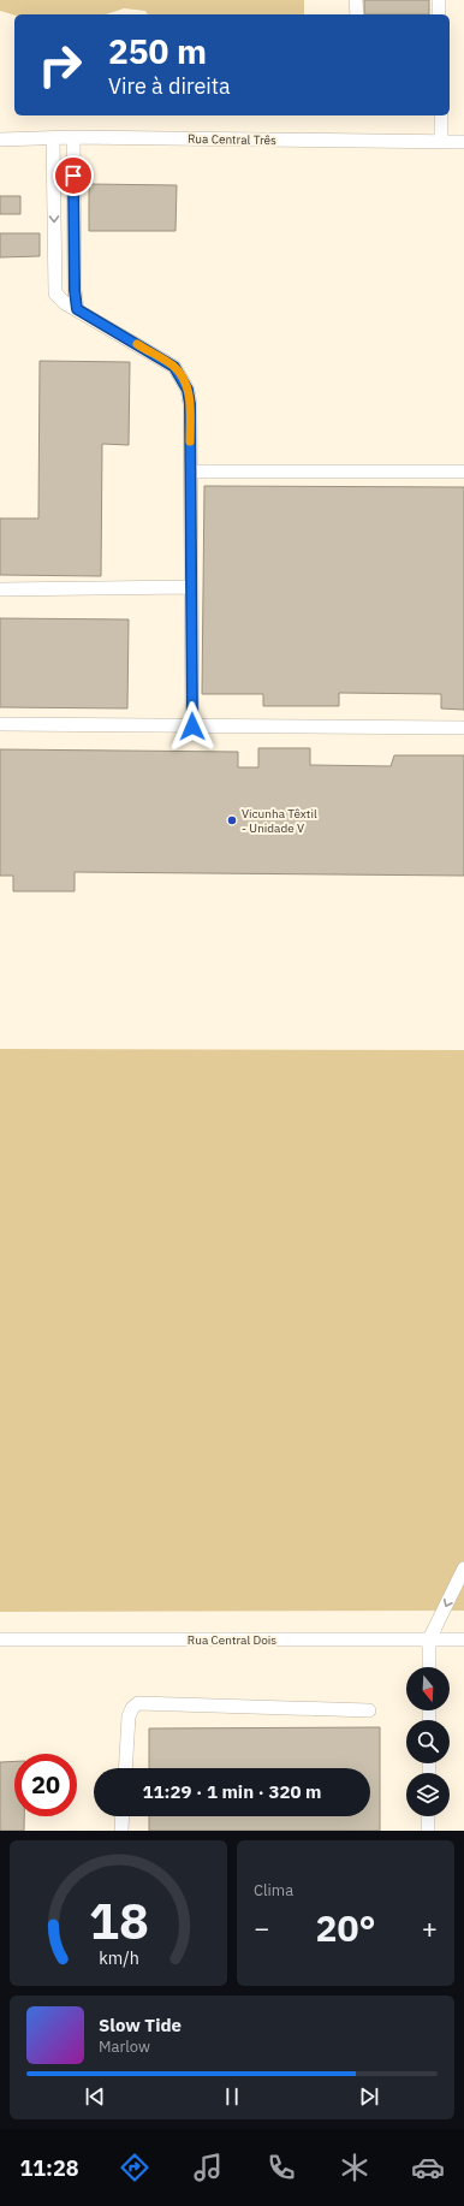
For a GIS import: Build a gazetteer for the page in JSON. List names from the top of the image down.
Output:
{
  "streets": {
    "street": ["Rua Central Três", "Rua Central Dois"]
  },
  "places": ["Vicunha Têxtil - Unidade V"],
  "north": "bottom",
  "page": {
    "turn": ["250 m", "Vire à direita"],
    "limit": "20",
    "trip": "11:29 · 1 min · 320 m",
    "tile": "Clima",
    "heat": ["−", "20°", "+"],
    "song": ["Slow Tide", "Marlow"],
    "tabs": "11:28",
    "gauge": ["18", "km/h"]
  }
}
